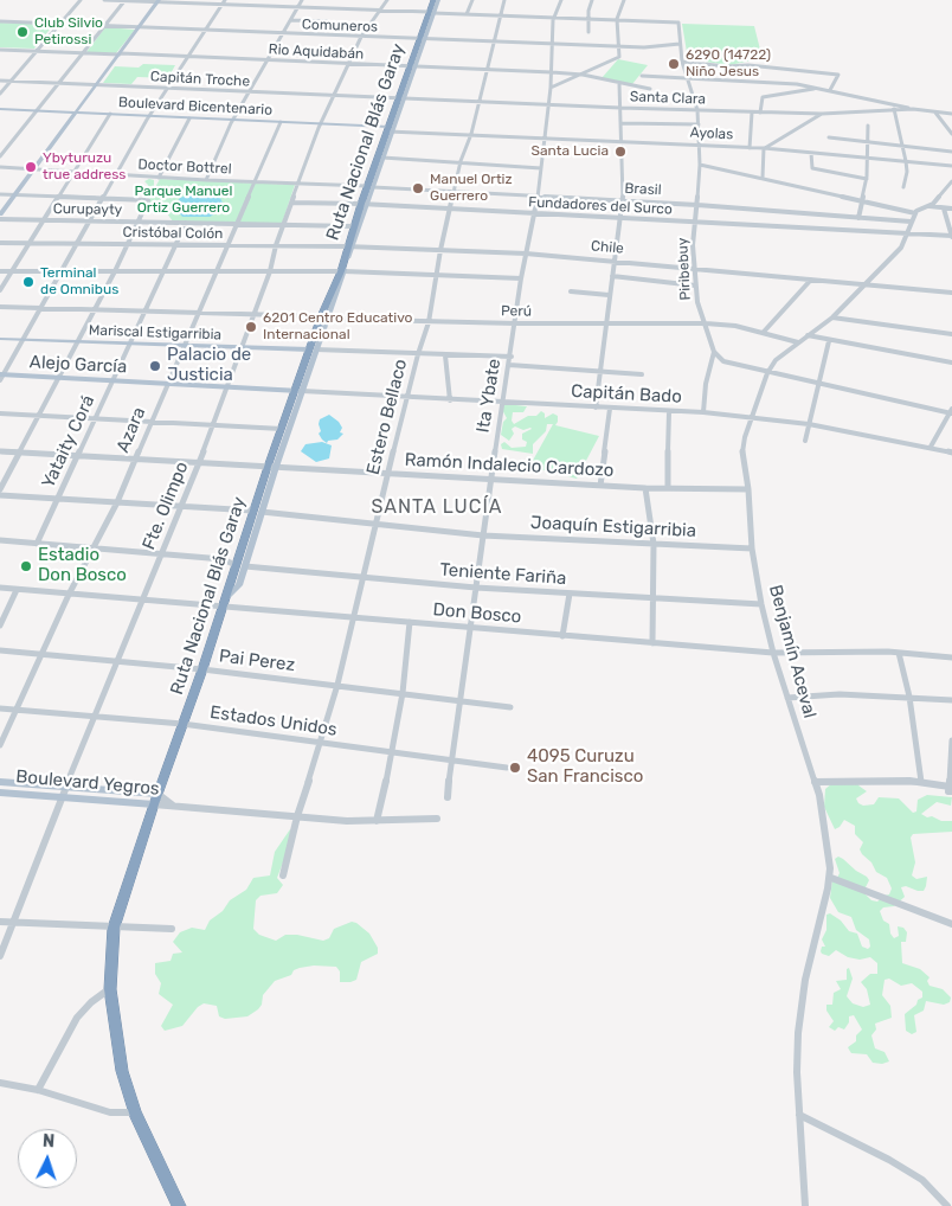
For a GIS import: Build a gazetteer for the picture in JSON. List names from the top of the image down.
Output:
{
  "streets": {
    "highway": ["Ruta Nacional Blás Garay"],
    "main road": [
      "Boulevard Bicentenario",
      "Mariscal Estigarribia",
      "Alejo García",
      "Boulevard Yegros"
    ],
    "street": [
      "Comuneros",
      "Rio Aquidabán",
      "Capitán Troche",
      "Santa Clara",
      "Ayolas",
      "Doctor Bottrel",
      "Brasil",
      "Fundadores del Surco",
      "Curupayty",
      "Cristóbal Colón",
      "Chile",
      "Piribebuy",
      "Perú",
      "Capitán Bado",
      "Ita Ybate",
      "Estero Bellaco",
      "Azara",
      "Yataity Corá",
      "Ramón Indalecio Cardozo",
      "Fte. Olimpo",
      "Joaquín Estigarribia",
      "Teniente Fariña",
      "Don Bosco",
      "Benjamín Aceval",
      "Pai Perez",
      "Estados Unidos"
    ]
  },
  "crossings": [
    ["Comuneros", "Ruta Nacional Blás Garay"],
    ["Comuneros", "Piribebuy"],
    ["Comuneros", "Ita Ybate"],
    ["Comuneros", "Estero Bellaco"],
    ["Comuneros", "Fte. Olimpo"],
    ["Rio Aquidabán", "Ruta Nacional Blás Garay"],
    ["Rio Aquidabán", "Ita Ybate"],
    ["Rio Aquidabán", "Estero Bellaco"],
    ["Rio Aquidabán", "Fte. Olimpo"],
    ["Capitán Troche", "Santa Clara"],
    ["Capitán Troche", "Ruta Nacional Blás Garay"],
    ["Capitán Troche", "Fte. Olimpo"],
    ["Santa Clara", "Ruta Nacional Blás Garay"],
    ["Santa Clara", "Piribebuy"],
    ["Santa Clara", "Ita Ybate"],
    ["Santa Clara", "Estero Bellaco"],
    ["Boulevard Bicentenario", "Ayolas"],
    ["Boulevard Bicentenario", "Ruta Nacional Blás Garay"],
    ["Boulevard Bicentenario", "Azara"],
    ["Boulevard Bicentenario", "Fte. Olimpo"],
    ["Ayolas", "Ruta Nacional Blás Garay"],
    ["Ayolas", "Piribebuy"],
    ["Ayolas", "Ita Ybate"],
    ["Ayolas", "Estero Bellaco"],
    ["Ruta Nacional Blás Garay", "Doctor Bottrel"],
    ["Ruta Nacional Blás Garay", "Brasil"],
    ["Ruta Nacional Blás Garay", "Fundadores del Surco"],
    ["Ruta Nacional Blás Garay", "Curupayty"],
    ["Ruta Nacional Blás Garay", "Cristóbal Colón"],
    ["Ruta Nacional Blás Garay", "Chile"],
    ["Ruta Nacional Blás Garay", "Perú"],
    ["Ruta Nacional Blás Garay", "Mariscal Estigarribia"],
    ["Ruta Nacional Blás Garay", "Alejo García"],
    ["Ruta Nacional Blás Garay", "Capitán Bado"],
    ["Ruta Nacional Blás Garay", "Ramón Indalecio Cardozo"],
    ["Ruta Nacional Blás Garay", "Teniente Fariña"],
    ["Ruta Nacional Blás Garay", "Don Bosco"],
    ["Ruta Nacional Blás Garay", "Pai Perez"],
    ["Ruta Nacional Blás Garay", "Estados Unidos"],
    ["Ruta Nacional Blás Garay", "Boulevard Yegros"],
    ["Doctor Bottrel", "Brasil"],
    ["Doctor Bottrel", "Azara"],
    ["Doctor Bottrel", "Fte. Olimpo"],
    ["Brasil", "Piribebuy"],
    ["Brasil", "Ita Ybate"],
    ["Brasil", "Estero Bellaco"],
    ["Brasil", "Benjamín Aceval"],
    ["Fundadores del Surco", "Piribebuy"],
    ["Fundadores del Surco", "Ita Ybate"],
    ["Fundadores del Surco", "Estero Bellaco"],
    ["Fundadores del Surco", "Fte. Olimpo"],
    ["Fundadores del Surco", "Benjamín Aceval"],
    ["Curupayty", "Azara"],
    ["Curupayty", "Yataity Corá"],
    ["Curupayty", "Fte. Olimpo"],
    ["Cristóbal Colón", "Chile"],
    ["Cristóbal Colón", "Azara"],
    ["Cristóbal Colón", "Yataity Corá"],
    ["Cristóbal Colón", "Fte. Olimpo"],
    ["Chile", "Piribebuy"],
    ["Chile", "Ita Ybate"],
    ["Chile", "Estero Bellaco"],
    ["Chile", "Benjamín Aceval"],
    ["Piribebuy", "Perú"],
    ["Piribebuy", "Capitán Bado"],
    ["Perú", "Ita Ybate"],
    ["Perú", "Estero Bellaco"],
    ["Perú", "Azara"],
    ["Perú", "Yataity Corá"],
    ["Perú", "Fte. Olimpo"],
    ["Perú", "Benjamín Aceval"],
    ["Mariscal Estigarribia", "Azara"],
    ["Mariscal Estigarribia", "Yataity Corá"],
    ["Mariscal Estigarribia", "Fte. Olimpo"],
    ["Alejo García", "Capitán Bado"],
    ["Alejo García", "Azara"],
    ["Alejo García", "Yataity Corá"],
    ["Alejo García", "Fte. Olimpo"],
    ["Capitán Bado", "Ita Ybate"],
    ["Capitán Bado", "Estero Bellaco"],
    ["Capitán Bado", "Benjamín Aceval"],
    ["Ita Ybate", "Ramón Indalecio Cardozo"],
    ["Ita Ybate", "Joaquín Estigarribia"],
    ["Ita Ybate", "Teniente Fariña"],
    ["Ita Ybate", "Don Bosco"],
    ["Ita Ybate", "Pai Perez"],
    ["Ita Ybate", "Estados Unidos"],
    ["Estero Bellaco", "Ramón Indalecio Cardozo"],
    ["Estero Bellaco", "Joaquín Estigarribia"],
    ["Estero Bellaco", "Teniente Fariña"],
    ["Estero Bellaco", "Don Bosco"],
    ["Estero Bellaco", "Pai Perez"],
    ["Estero Bellaco", "Estados Unidos"],
    ["Estero Bellaco", "Boulevard Yegros"],
    ["Azara", "Ramón Indalecio Cardozo"],
    ["Azara", "Teniente Fariña"],
    ["Azara", "Don Bosco"],
    ["Azara", "Pai Perez"],
    ["Azara", "Estados Unidos"],
    ["Yataity Corá", "Ramón Indalecio Cardozo"],
    ["Yataity Corá", "Teniente Fariña"],
    ["Ramón Indalecio Cardozo", "Fte. Olimpo"],
    ["Ramón Indalecio Cardozo", "Benjamín Aceval"],
    ["Fte. Olimpo", "Teniente Fariña"],
    ["Fte. Olimpo", "Don Bosco"],
    ["Fte. Olimpo", "Pai Perez"],
    ["Fte. Olimpo", "Estados Unidos"],
    ["Fte. Olimpo", "Boulevard Yegros"],
    ["Joaquín Estigarribia", "Benjamín Aceval"],
    ["Teniente Fariña", "Benjamín Aceval"],
    ["Don Bosco", "Benjamín Aceval"]
  ],
  "districts": ["SANTA LUCÍA"],
  "parks": ["Parque Manuel Ortiz Guerrero"],
  "places": [
    "Club Silvio Petirossi",
    "6290 (14722) Niño Jesus",
    "Santa Lucia",
    "Ybyturuzu true address",
    "Manuel Ortiz Guerrero",
    "Terminal de Omnibus",
    "6201 Centro Educativo Internacional",
    "Palacio de Justicia",
    "Estadio Don Bosco",
    "4095 Curuzu San Francisco"
  ],
  "north": "top"
}
